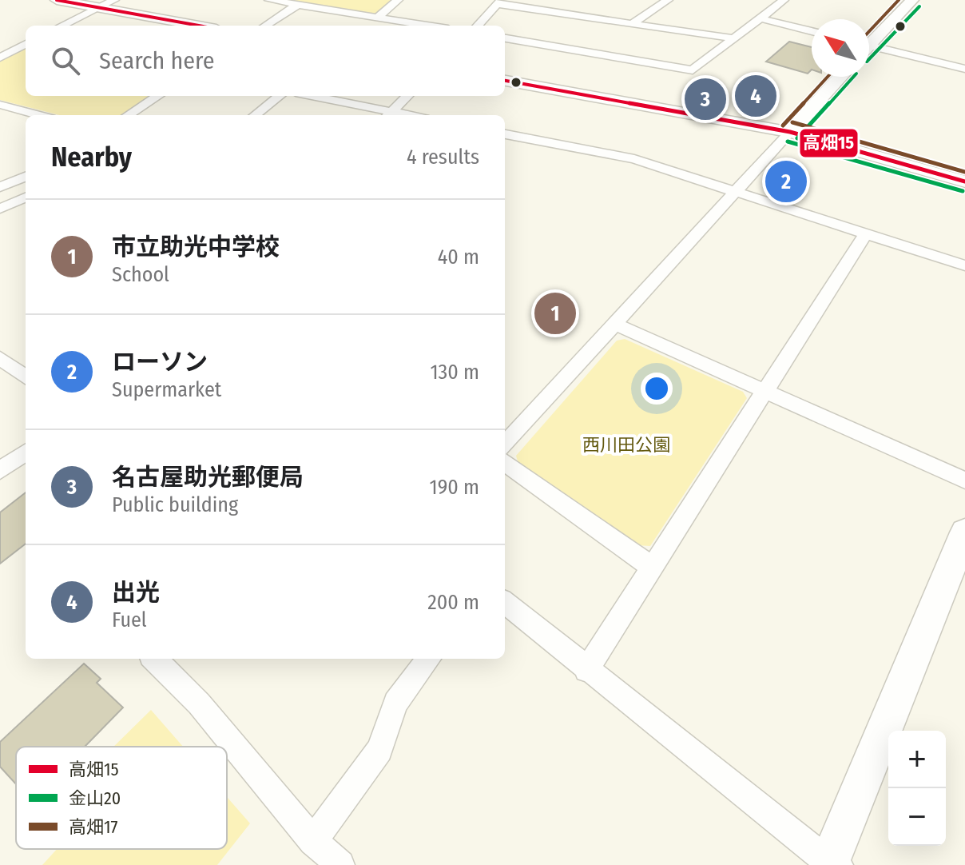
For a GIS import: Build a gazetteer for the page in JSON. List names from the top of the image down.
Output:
{
  "parks": ["西川田公園"],
  "lines": ["transit line 高畑15", "transit line 高畑17", "transit line 金山20"],
  "legend": ["高畑15", "金山20", "高畑17"],
  "north": "top left",
  "page": {
    "search": "Search here",
    "pins": [
      "4",
      "3",
      "2",
      "1"
    ],
    "heading": ["Nearby", "4 results"],
    "list": [
      {
        "mark": "1",
        "name": "市立助光中学校",
        "note": "School",
        "value": "40 m"
      },
      {
        "mark": "2",
        "name": "ローソン",
        "note": "Supermarket",
        "value": "130 m"
      },
      {
        "mark": "3",
        "name": "名古屋助光郵便局",
        "note": "Public building",
        "value": "190 m"
      },
      {
        "mark": "4",
        "name": "出光",
        "note": "Fuel",
        "value": "200 m"
      }
    ],
    "map_buttons": ["+", "−"]
  }
}
